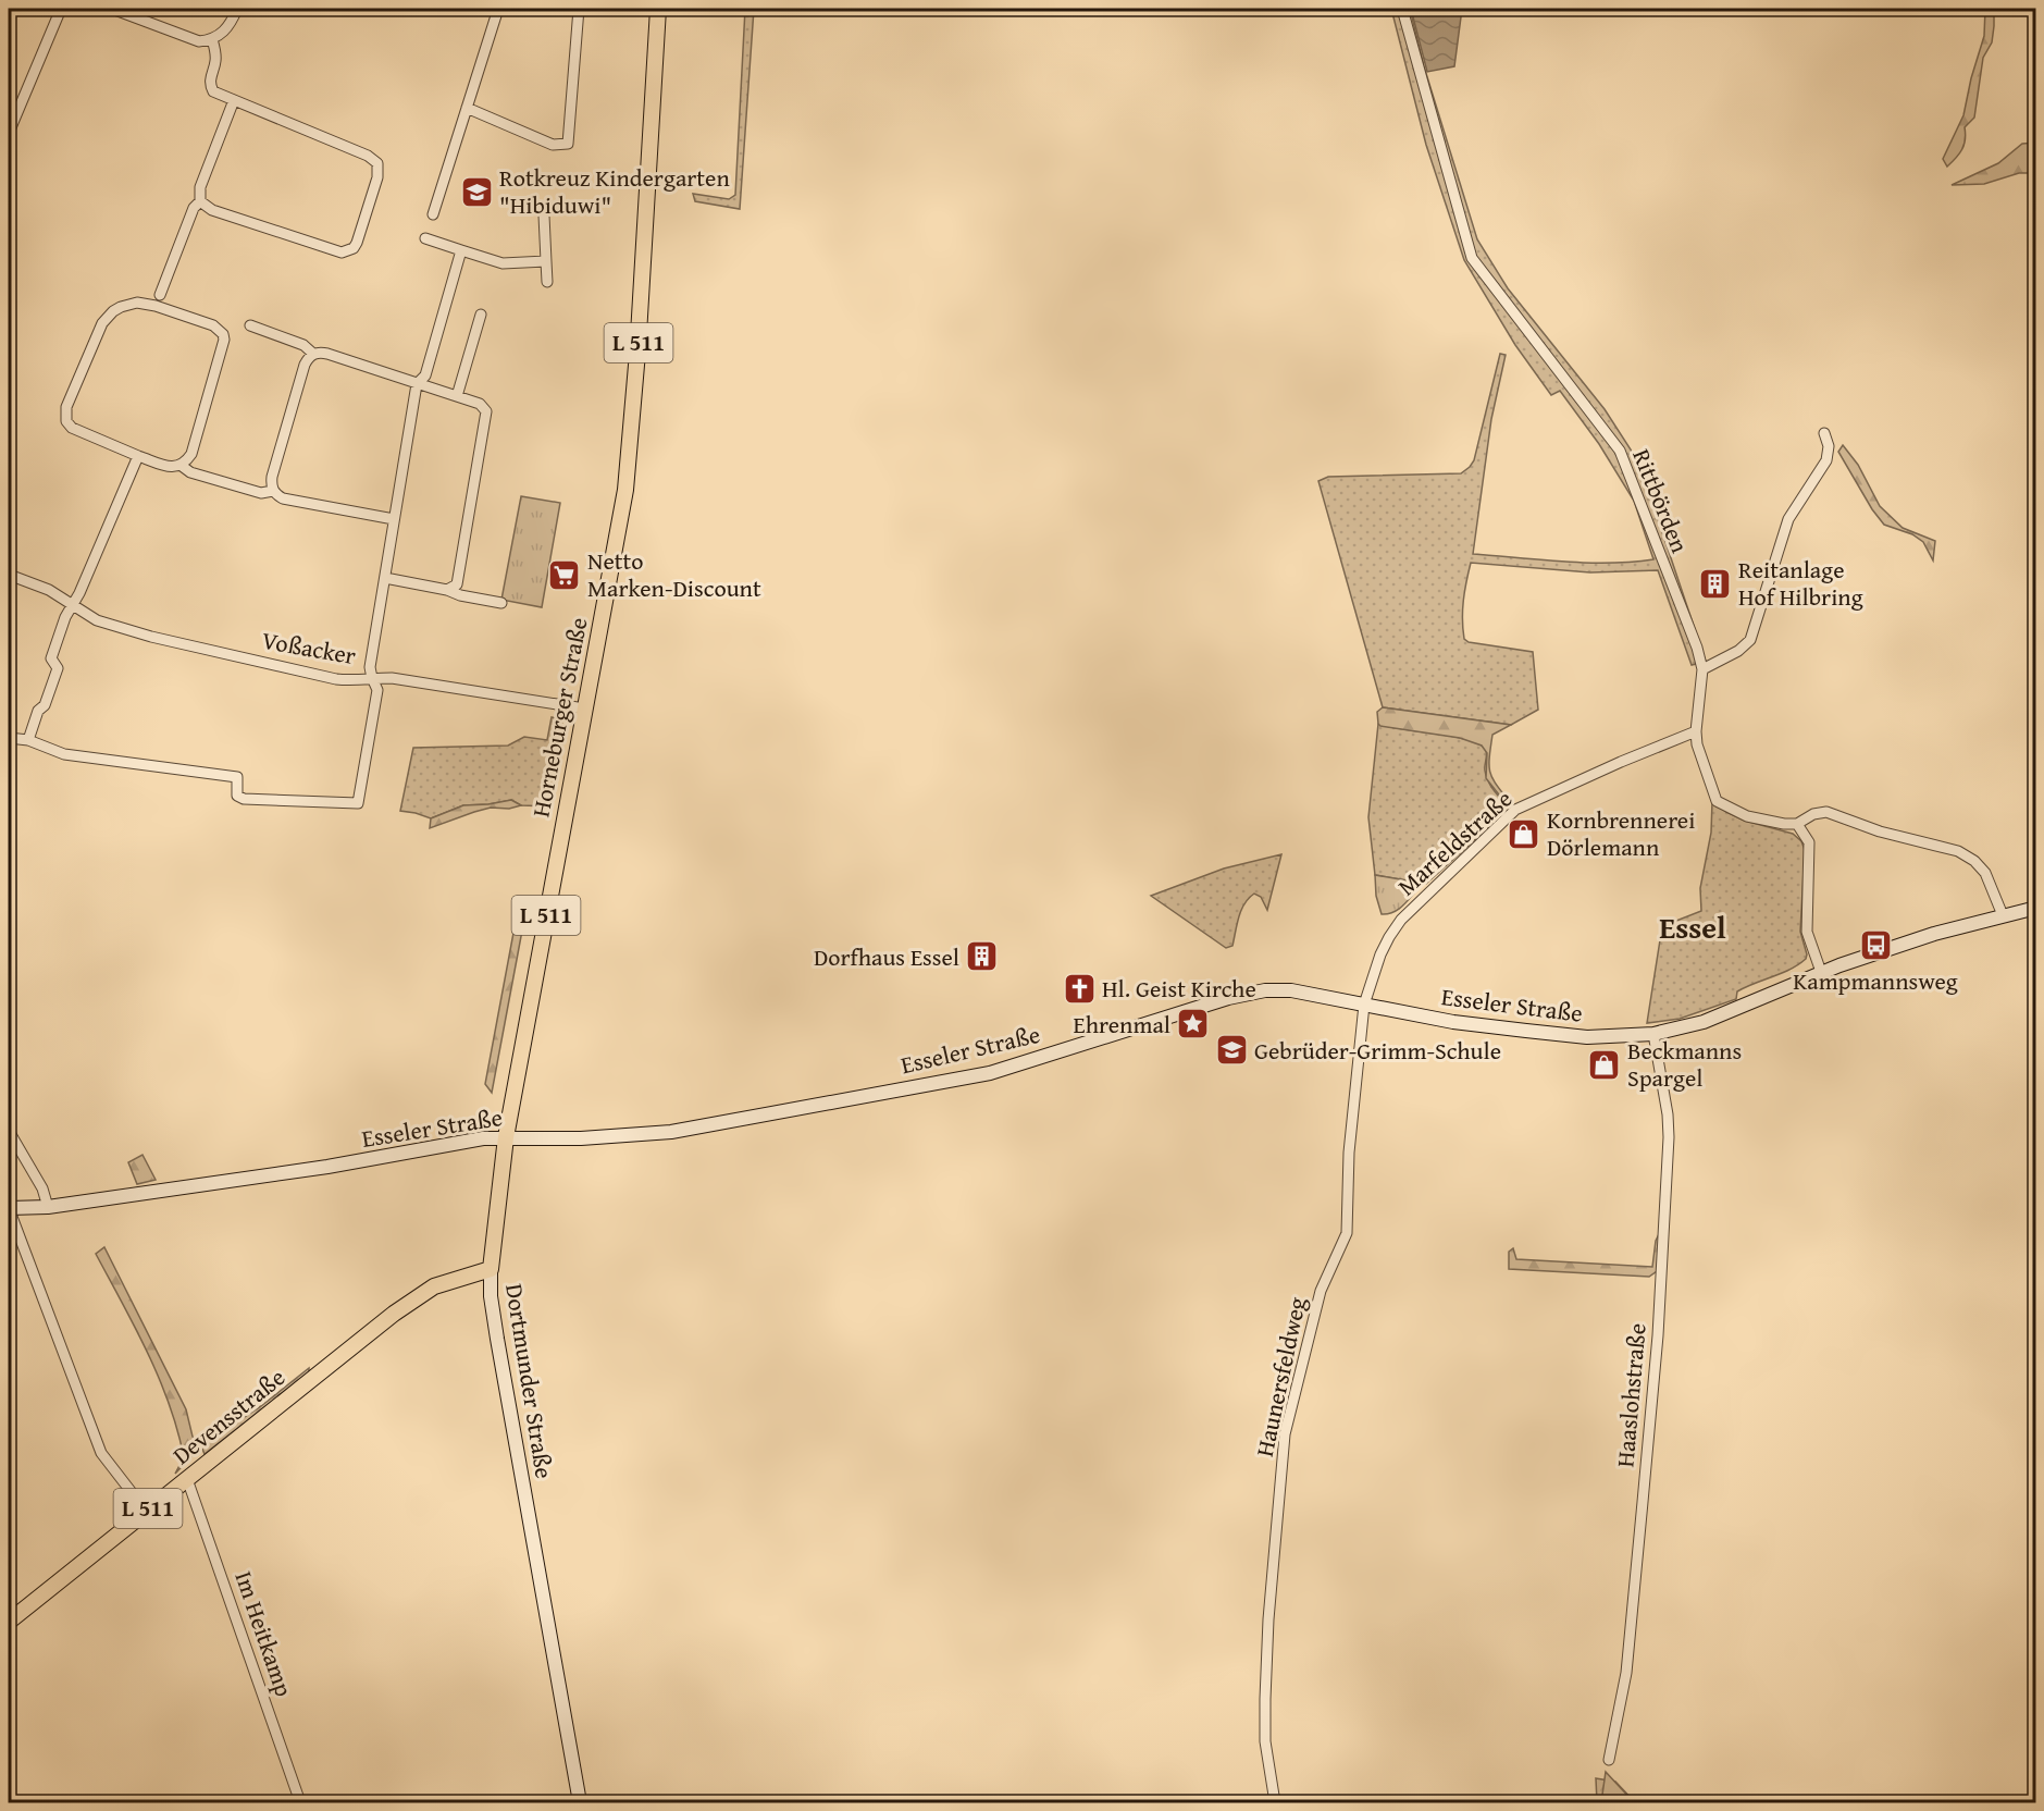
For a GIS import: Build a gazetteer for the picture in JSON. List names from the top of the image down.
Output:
{
  "streets": {
    "main road": [
      "L 511",
      "Horneburger Straße",
      "Esseler Straße",
      "Dortmunder Straße",
      "Devensstraße"
    ],
    "street": [
      "Rittbörden",
      "Voßacker",
      "Marfeldstraße",
      "Haunersfeldweg",
      "Haaslohstraße",
      "Im Heitkamp"
    ]
  },
  "crossings": [
    ["Rittbörden", "Marfeldstraße"],
    ["Voßacker", "Horneburger Straße"],
    ["Horneburger Straße", "Dortmunder Straße"],
    ["Marfeldstraße", "Esseler Straße"],
    ["Marfeldstraße", "Haunersfeldweg"],
    ["Esseler Straße", "Haunersfeldweg"],
    ["Esseler Straße", "Dortmunder Straße"],
    ["Esseler Straße", "Haaslohstraße"],
    ["Dortmunder Straße", "Devensstraße"],
    ["Devensstraße", "Im Heitkamp"]
  ],
  "districts": ["Essel"],
  "places": {
    "school or university": ["Rotkreuz Kindergarten \"Hibiduwi\"", "Gebrüder-Grimm-Schule"],
    "supermarket": ["Netto Marken-Discount"],
    "building": ["Reitanlage Hof Hilbring", "Dorfhaus Essel"],
    "shop": ["Kornbrennerei Dörlemann", "Beckmanns Spargel"],
    "bus stop": ["Kampmannsweg"],
    "church": ["Hl. Geist Kirche"],
    "place": ["Ehrenmal"]
  }
}
